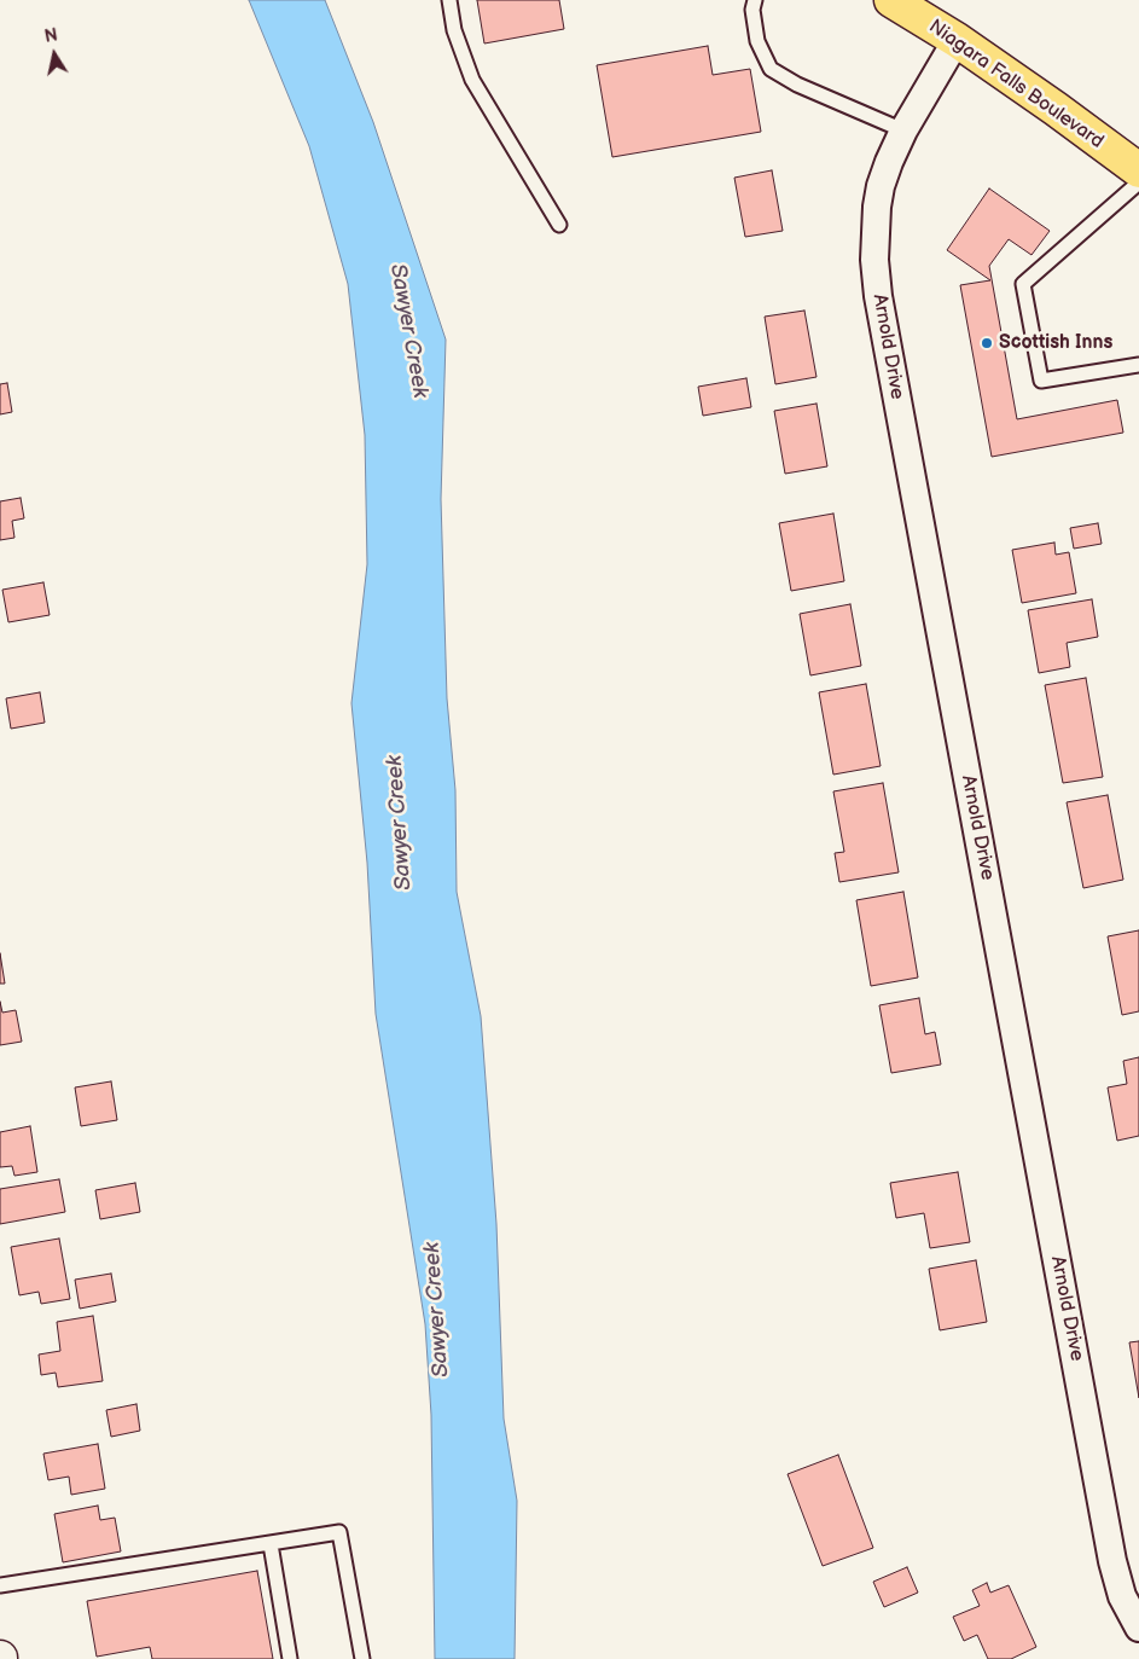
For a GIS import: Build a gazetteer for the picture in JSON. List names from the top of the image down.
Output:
{
  "streets": {
    "main road": ["Niagara Falls Boulevard"],
    "street": ["Arnold Drive"]
  },
  "crossings": [
    ["Niagara Falls Boulevard", "Arnold Drive"]
  ],
  "water": ["Sawyer Creek"],
  "places": ["Scottish Inns"],
  "north": "top"
}
